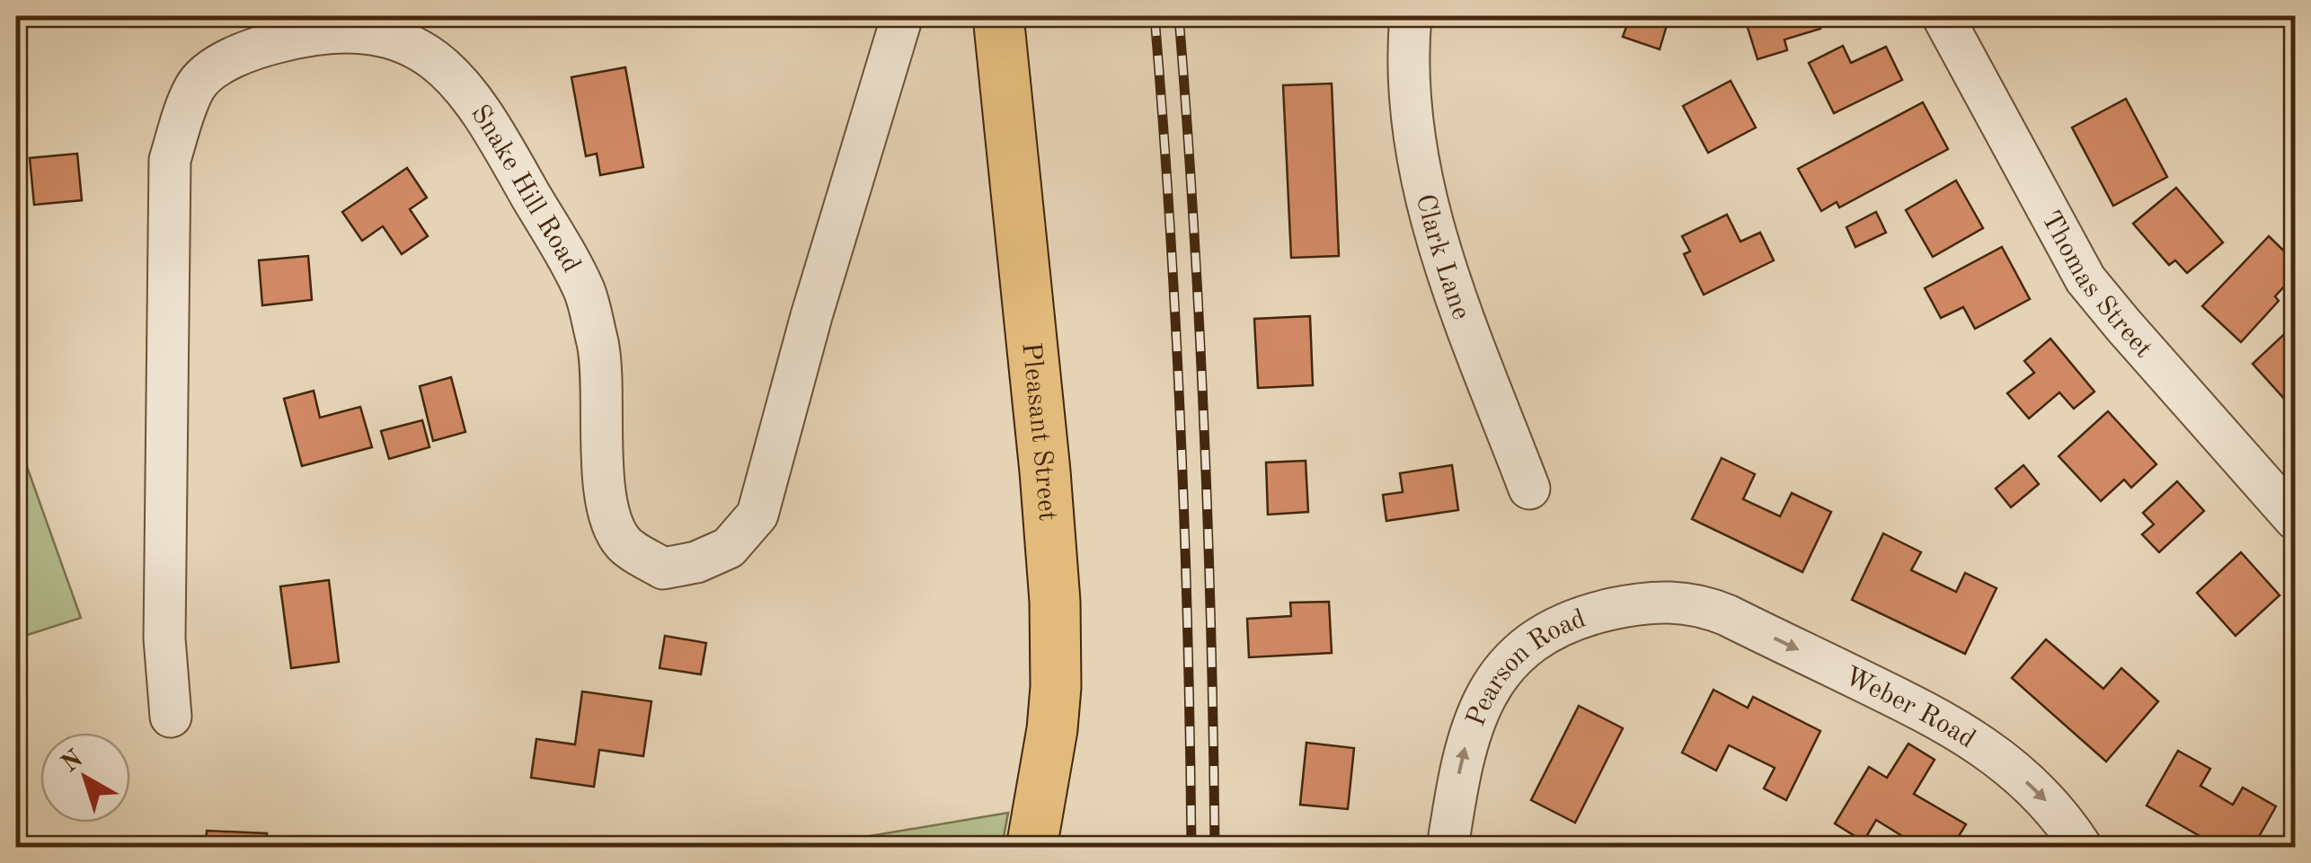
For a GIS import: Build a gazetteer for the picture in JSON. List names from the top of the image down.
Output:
{
  "streets": {
    "main road": ["Pleasant Street"],
    "street": [
      "Snake Hill Road",
      "Clark Lane",
      "Thomas Street",
      "Pearson Road",
      "Weber Road"
    ]
  },
  "crossings": [
    ["Pearson Road", "Weber Road"]
  ],
  "one_way": ["Pearson Road", "Weber Road"],
  "north": "top left"
}
